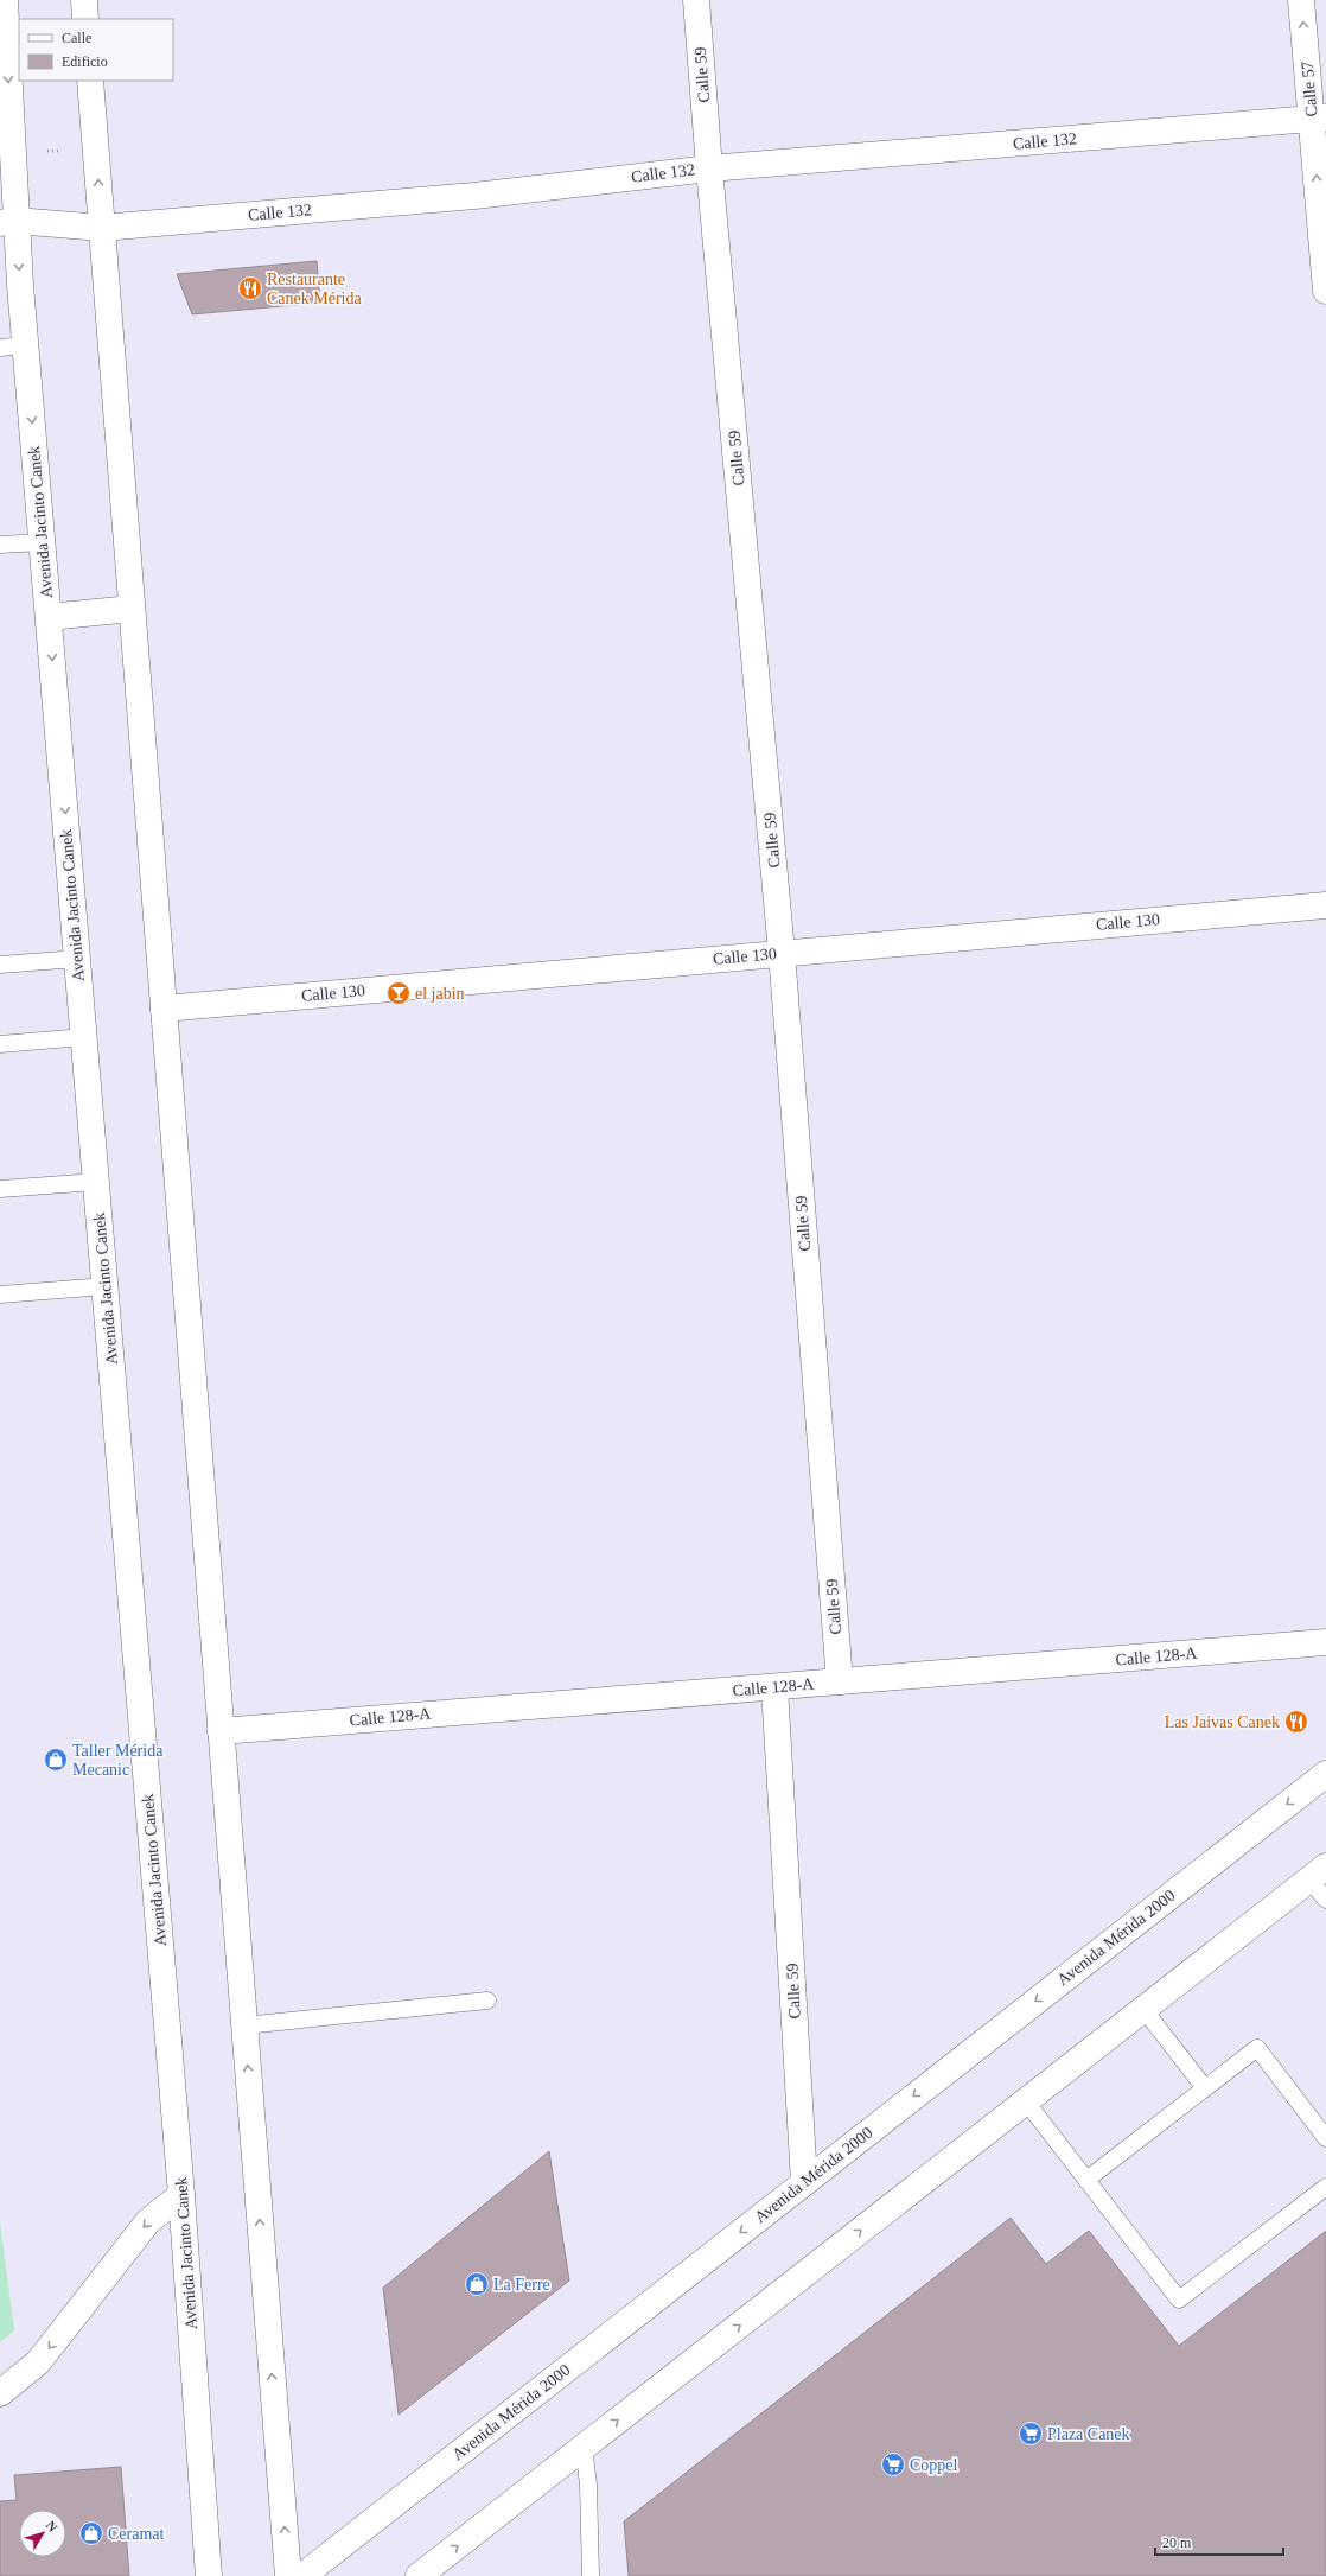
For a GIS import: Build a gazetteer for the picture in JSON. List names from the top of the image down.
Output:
{
  "streets": {
    "main road": [
      "Calle 59",
      "Calle 57",
      "Calle 132",
      "Avenida Jacinto Canek",
      "Calle 130",
      "Calle 128-A",
      "Avenida Mérida 2000"
    ]
  },
  "crossings": [
    ["Calle 59", "Calle 132"],
    ["Calle 59", "Calle 130"],
    ["Calle 59", "Calle 128-A"],
    ["Calle 59", "Avenida Mérida 2000"],
    ["Calle 57", "Calle 132"],
    ["Calle 132", "Avenida Jacinto Canek"]
  ],
  "one_way": ["Calle 57"],
  "places": {
    "restaurant": ["Restaurante Canek Mérida", "Las Jaivas Canek"],
    "bar": ["el jabin"],
    "shop": ["Taller Mérida Mecanic", "La Ferre", "Ceramat"],
    "supermarket": ["Plaza Canek", "Coppel"]
  },
  "legend": ["Calle", "Edificio"],
  "scale_bar": "20 m",
  "north": "top right"
}
